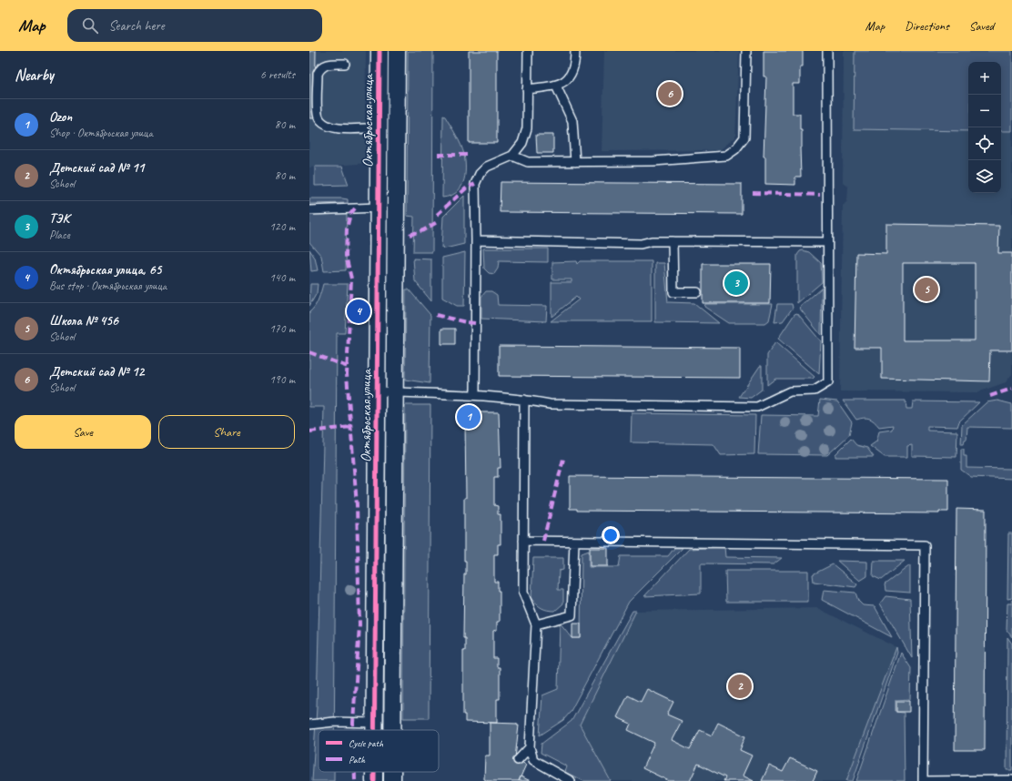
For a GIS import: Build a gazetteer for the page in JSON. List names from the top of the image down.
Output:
{
  "streets": {
    "street": ["Октябрьская улица"]
  },
  "legend": ["Cycle path", "Path"],
  "page": {
    "header": "Map",
    "search": "Search here",
    "nav": ["Map", "Directions", "Saved"],
    "heading": ["Nearby", "6 results"],
    "map_buttons": ["+", "−"],
    "pins": [
      "6",
      "3",
      "5",
      "4",
      "1",
      "2"
    ],
    "list": [
      {
        "mark": "1",
        "name": "Ozon",
        "note": "Shop · Октябрьская улица",
        "value": "80 m"
      },
      {
        "mark": "2",
        "name": "Детский сад № 11",
        "note": "School",
        "value": "80 m"
      },
      {
        "mark": "3",
        "name": "ТЭК",
        "note": "Place",
        "value": "120 m"
      },
      {
        "mark": "4",
        "name": "Октябрьская улица, 65",
        "note": "Bus stop · Октябрьская улица",
        "value": "140 m"
      },
      {
        "mark": "5",
        "name": "Школа № 456",
        "note": "School",
        "value": "170 m"
      },
      {
        "mark": "6",
        "name": "Детский сад № 12",
        "note": "School",
        "value": "190 m"
      }
    ],
    "buttons": ["Save", "Share"]
  }
}
